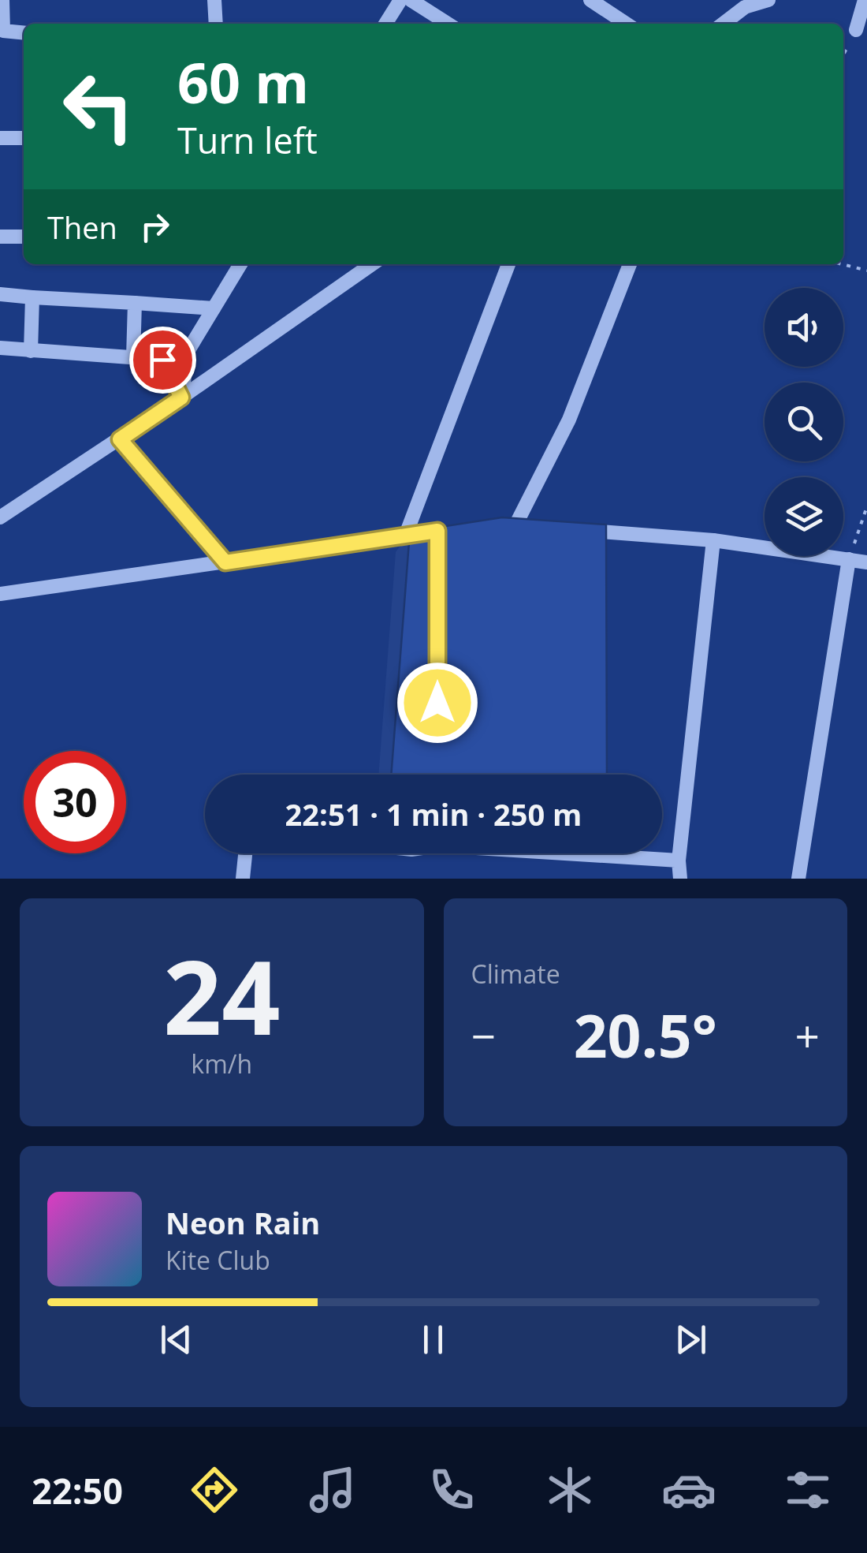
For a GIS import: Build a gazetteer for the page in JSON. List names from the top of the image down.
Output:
{
  "page": {
    "turn": ["60 m", "Turn left"],
    "then": "Then",
    "limit": "30",
    "trip": "22:51 · 1 min · 250 m",
    "tile": [
      ["24", "km/h"],
      "Climate"
    ],
    "heat": ["−", "20.5°", "+"],
    "song": ["Neon Rain", "Kite Club"],
    "tabs": "22:50"
  }
}
